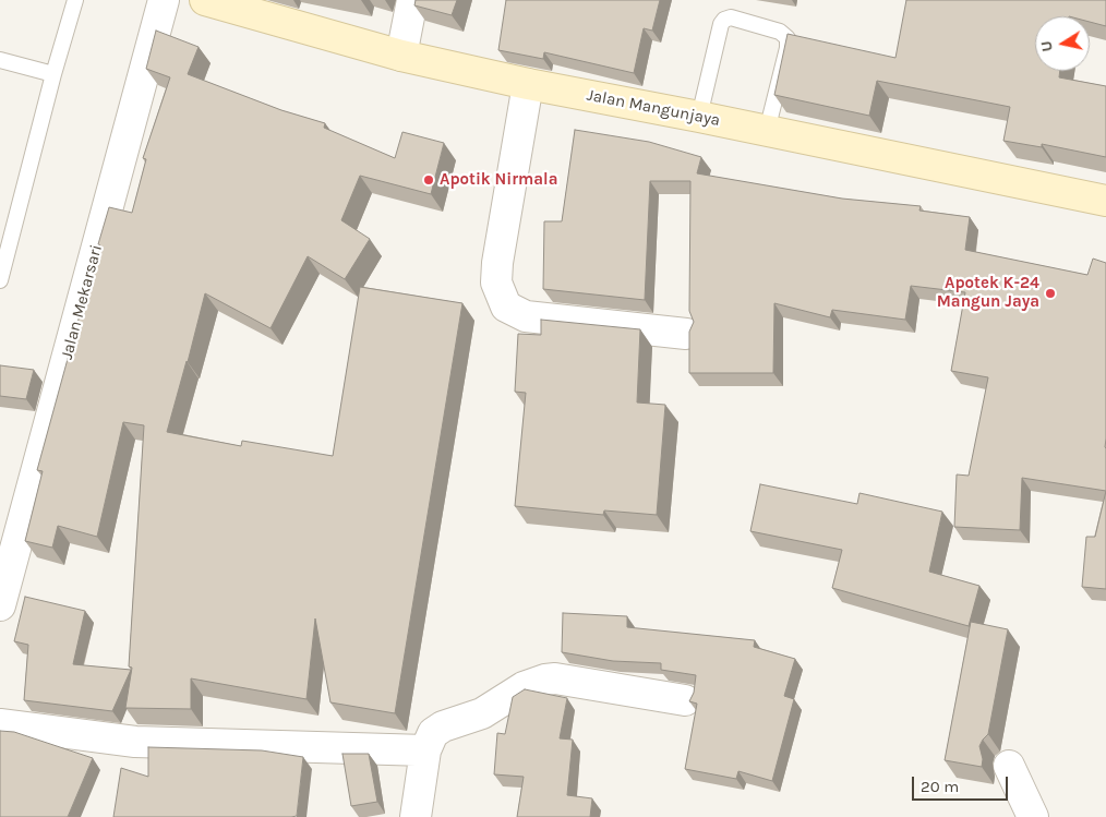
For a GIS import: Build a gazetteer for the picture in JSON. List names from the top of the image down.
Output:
{
  "streets": {
    "main road": ["Jalan Mangunjaya"],
    "street": ["Jalan Mekarsari"]
  },
  "places": ["Apotik Nirmala", "Apotek K-24 Mangun Jaya"],
  "scale_bar": "20 m",
  "north": "left"
}
